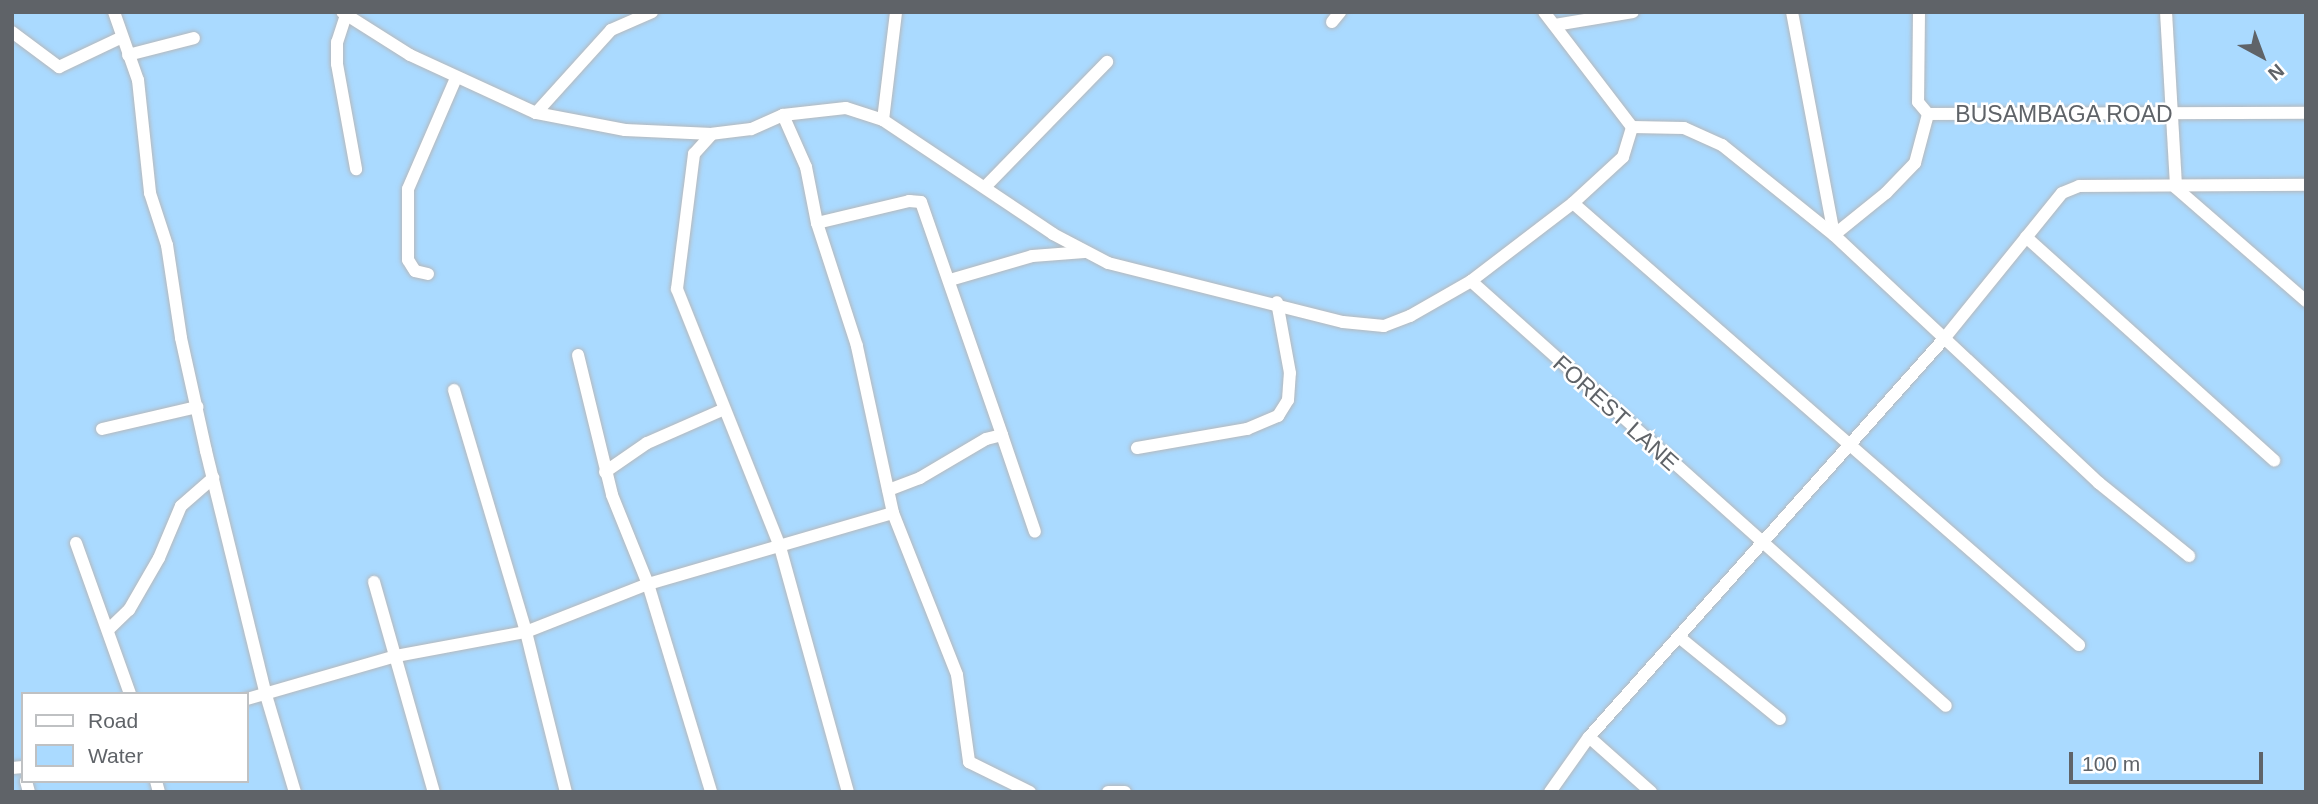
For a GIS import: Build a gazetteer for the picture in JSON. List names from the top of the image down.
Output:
{
  "streets": {
    "street": ["BUSAMBAGA ROAD", "FOREST LANE"]
  },
  "legend": ["Road", "Water"],
  "scale_bar": "100 m",
  "north": "bottom right"
}
